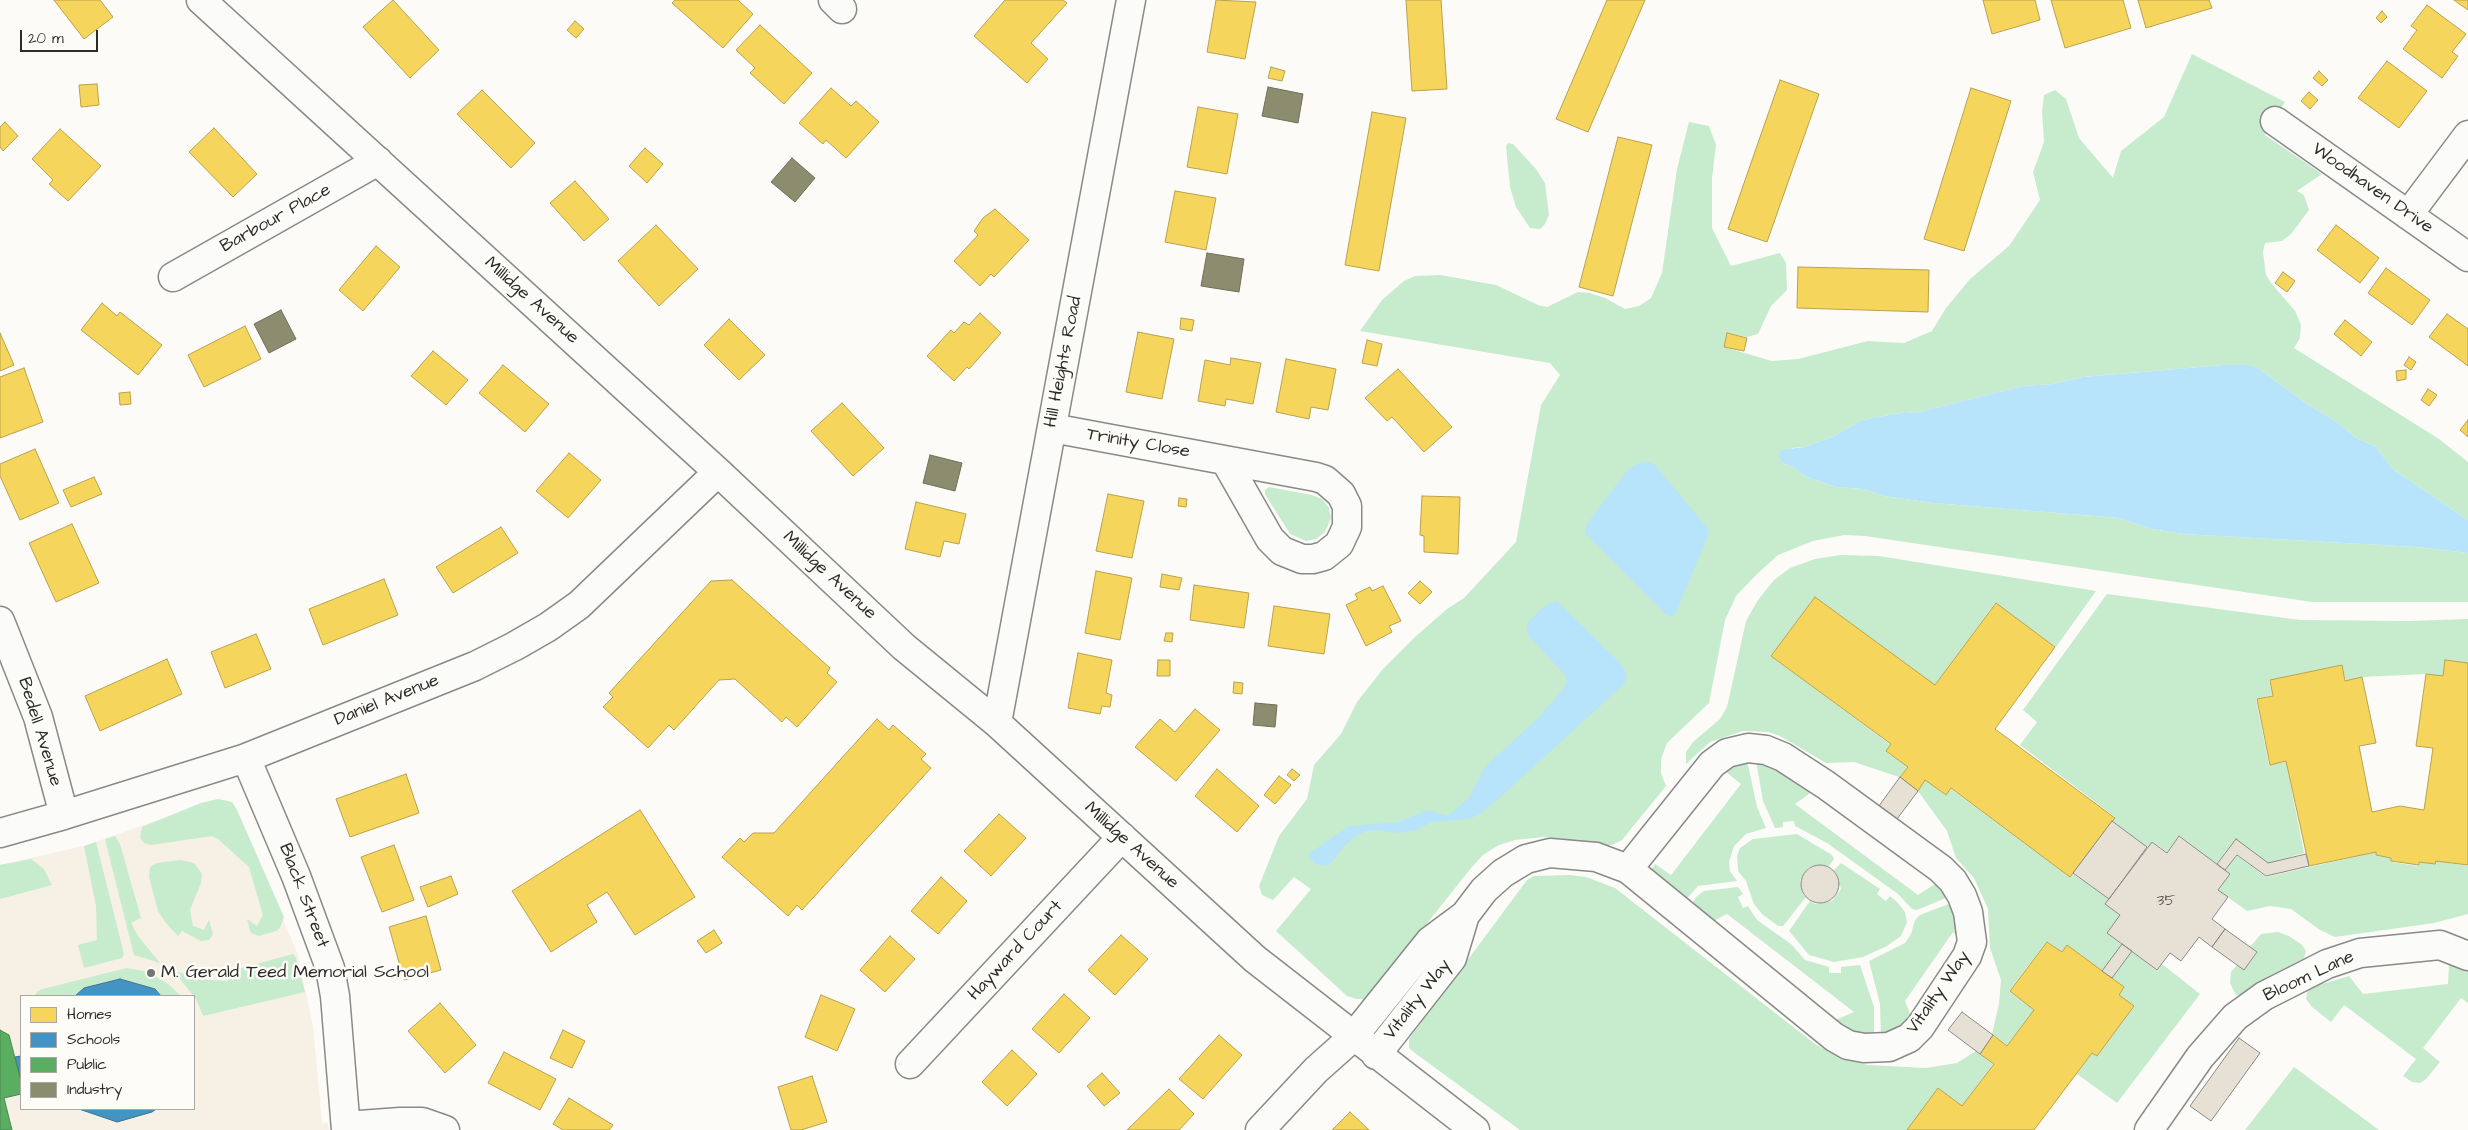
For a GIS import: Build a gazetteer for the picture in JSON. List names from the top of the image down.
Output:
{
  "streets": {
    "street": [
      "Woodhaven Drive",
      "Barbour Place",
      "Millidge Avenue",
      "Hill Heights Road",
      "Trinity Close",
      "Daniel Avenue",
      "Bedell Avenue",
      "Black Street",
      "Hayward Court",
      "Bloom Lane",
      "Vitality Way"
    ]
  },
  "crossings": [
    ["Barbour Place", "Millidge Avenue"],
    ["Millidge Avenue", "Hill Heights Road"],
    ["Millidge Avenue", "Daniel Avenue"],
    ["Millidge Avenue", "Hayward Court"],
    ["Millidge Avenue", "Vitality Way"],
    ["Hill Heights Road", "Trinity Close"],
    ["Daniel Avenue", "Bedell Avenue"],
    ["Daniel Avenue", "Black Street"]
  ],
  "places": ["M. Gerald Teed Memorial School"],
  "house_numbers": ["35"],
  "legend": [
    "Homes",
    "Schools",
    "Public",
    "Industry"
  ],
  "scale_bar": "20 m"
}
